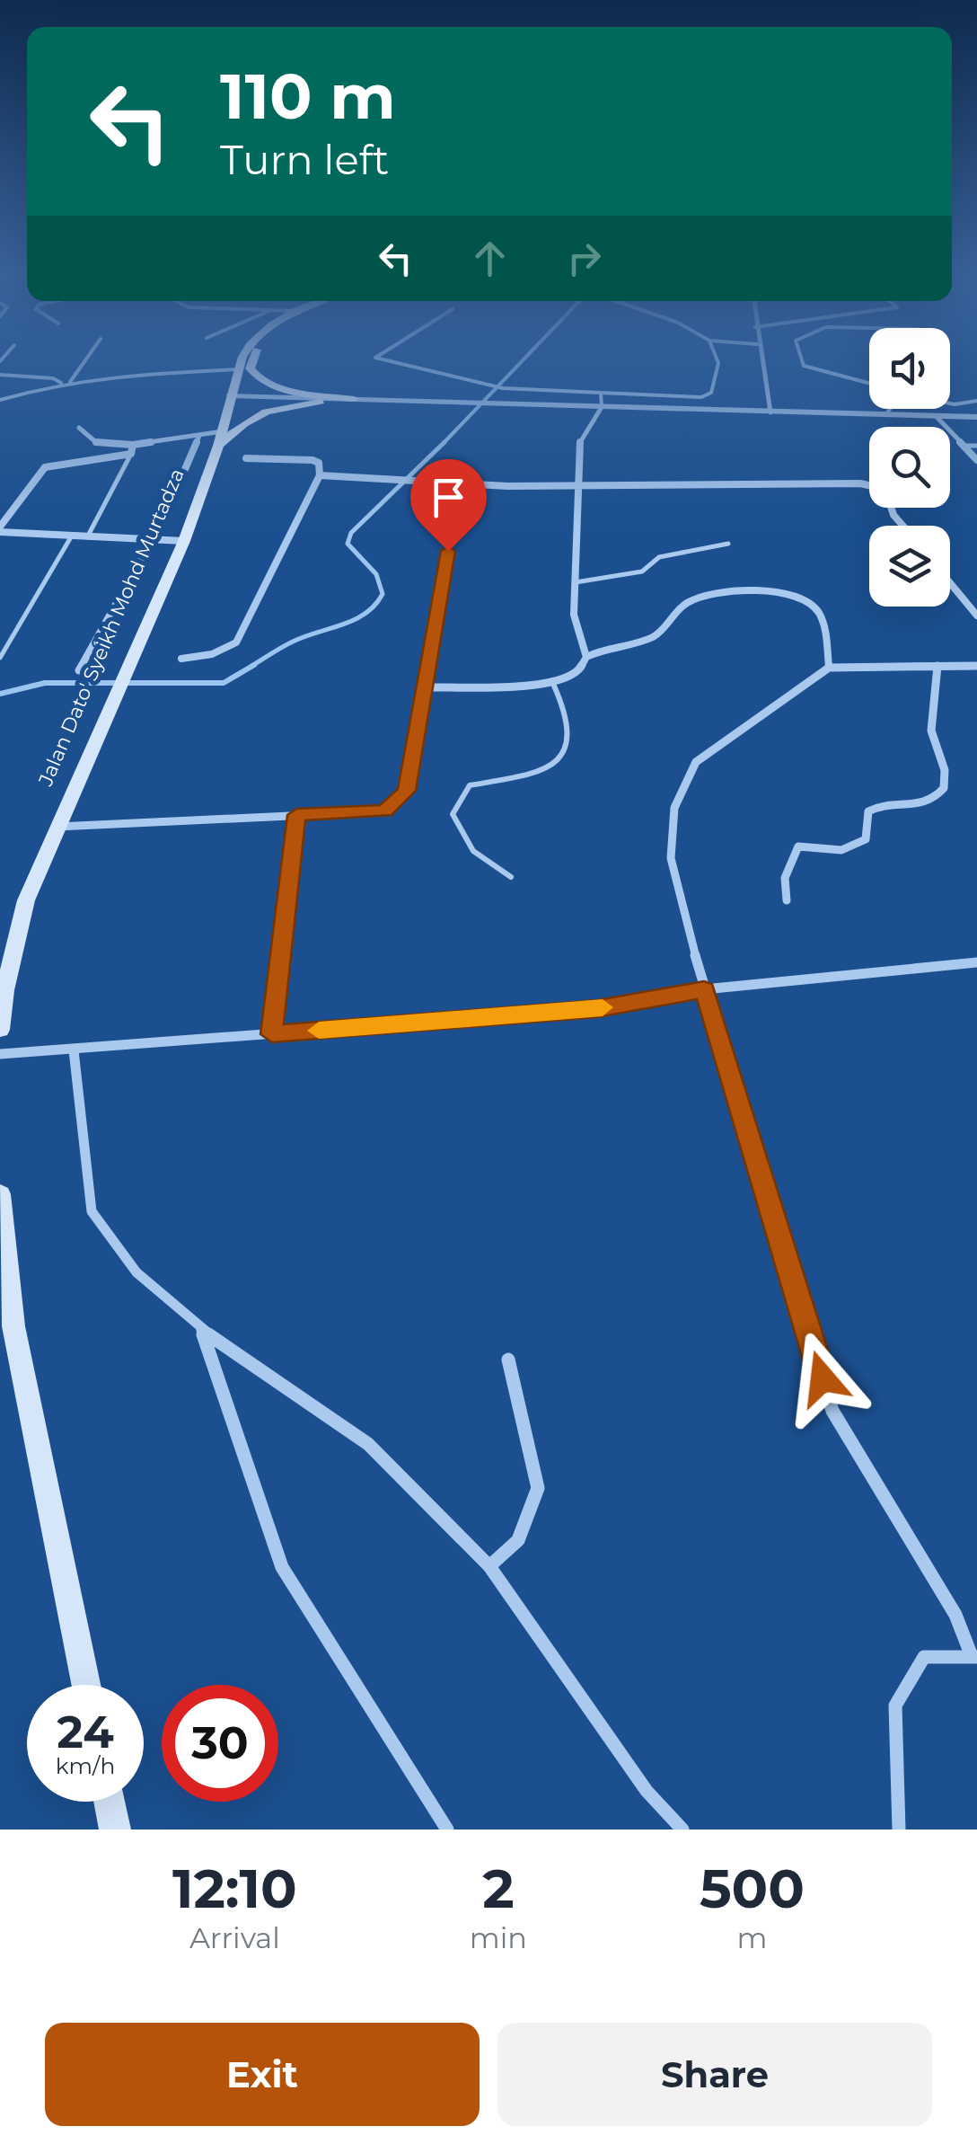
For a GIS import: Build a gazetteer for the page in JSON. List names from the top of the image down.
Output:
{
  "streets": {
    "main road": ["Jalan Dato' Syeikh Mohd Murtadza"]
  },
  "page": {
    "turn": ["110 m", "Turn left"],
    "speed": "24 km/h",
    "limit": "30",
    "eta": [
      "12:10",
      "Arrival",
      "2",
      "min",
      "500",
      "m"
    ],
    "buttons": ["Exit", "Share"]
  }
}
